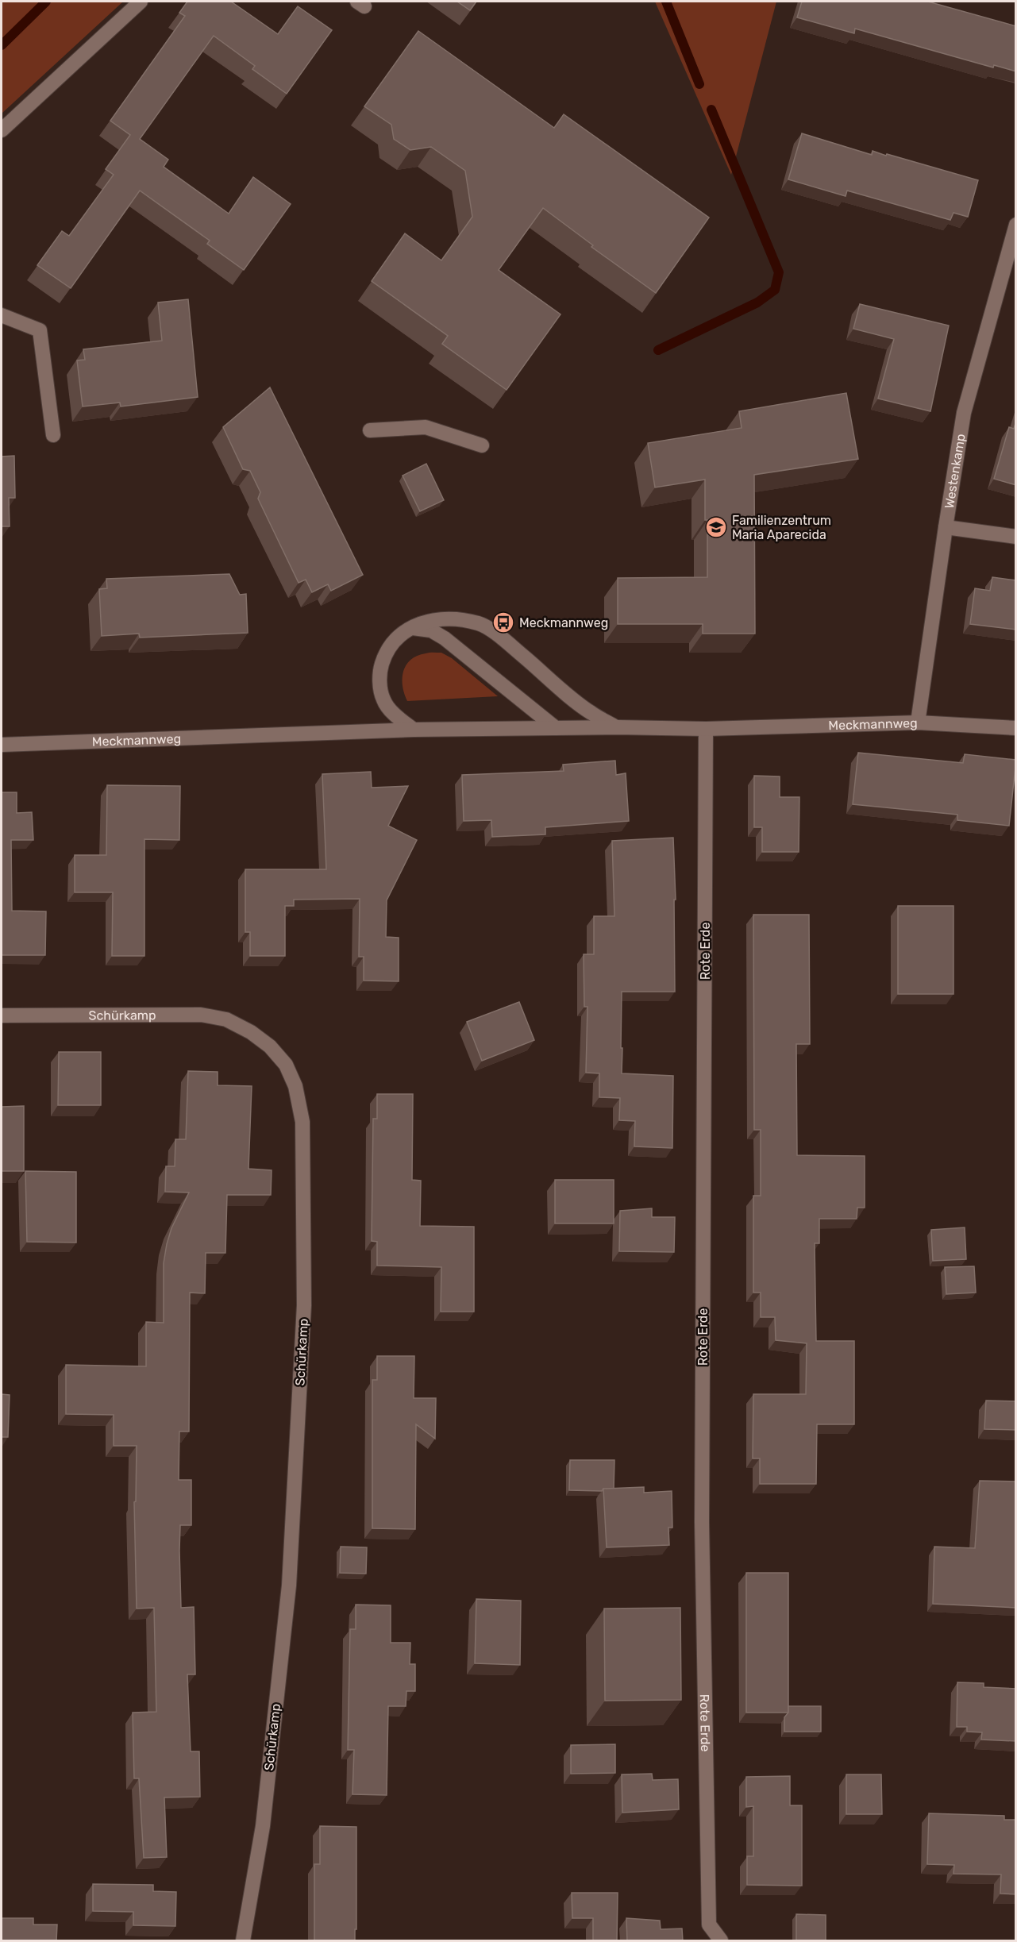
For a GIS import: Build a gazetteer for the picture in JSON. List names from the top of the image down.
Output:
{
  "streets": {
    "street": [
      "Westenkamp",
      "Meckmannweg",
      "Rote Erde",
      "Schürkamp"
    ]
  },
  "crossings": [
    ["Westenkamp", "Meckmannweg"],
    ["Meckmannweg", "Rote Erde"]
  ],
  "places": {
    "school or university": ["Familienzentrum Maria Aparecida"],
    "bus stop": ["Meckmannweg"]
  }
}
